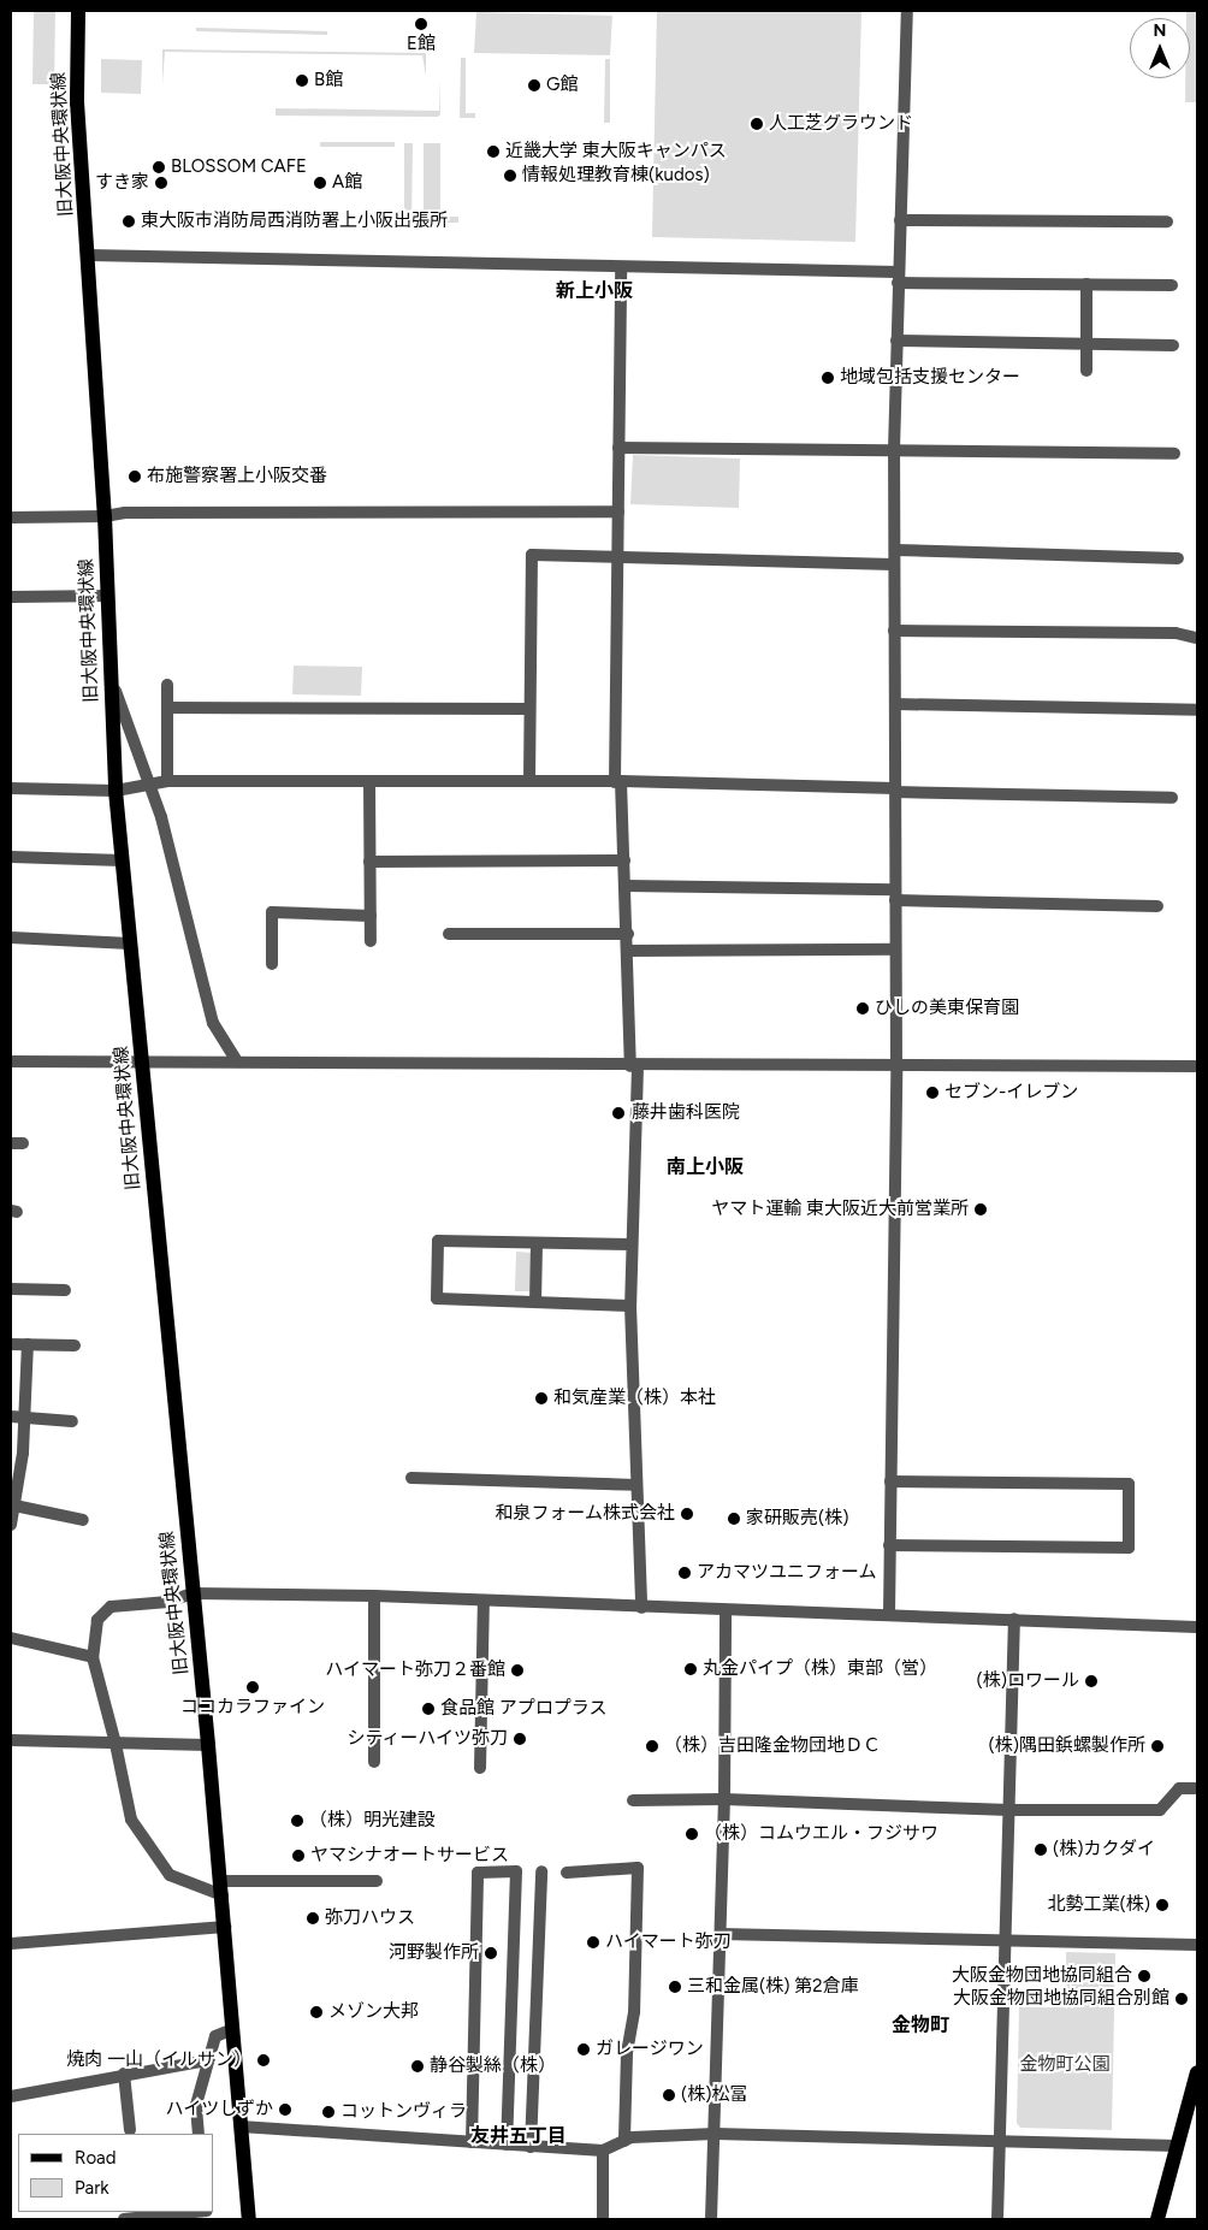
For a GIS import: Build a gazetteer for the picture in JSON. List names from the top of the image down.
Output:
{
  "streets": {
    "main road": ["旧大阪中央環状線"]
  },
  "districts": [
    "新上小阪",
    "南上小阪",
    "金物町",
    "友井五丁目"
  ],
  "parks": ["金物町公園"],
  "places": [
    "E館",
    "B館",
    "G館",
    "人工芝グラウンド",
    "近畿大学 東大阪キャンパス",
    "BLOSSOM CAFE",
    "情報処理教育棟(kudos)",
    "すき家",
    "A館",
    "東大阪市消防局西消防署上小阪出張所",
    "地域包括支援センター",
    "布施警察署上小阪交番",
    "ひしの美東保育園",
    "セブン-イレブン",
    "藤井歯科医院",
    "ヤマト運輸 東大阪近大前営業所",
    "和気産業（株）本社",
    "和泉フォーム株式会社",
    "家研販売(株)",
    "アカマツユニフォーム",
    "丸金パイプ（株）東部（営）",
    "ハイマート弥刀２番館",
    "(株)ロワール",
    "ココカラファイン",
    "食品館 アプロプラス",
    "シティーハイツ弥刀",
    "（株）吉田隆金物団地ＤＣ",
    "(株)隅田鋲螺製作所",
    "（株）明光建設",
    "（株）コムウエル・フジサワ",
    "(株)カクダイ",
    "ヤマシナオートサービス",
    "北勢工業(株)",
    "弥刀ハウス",
    "ハイマート弥刀",
    "河野製作所",
    "大阪金物団地協同組合",
    "三和金属(株) 第2倉庫",
    "大阪金物団地協同組合別館",
    "メゾン大邦",
    "ガレージワン",
    "焼肉 一山（イルサン）",
    "静谷製絲（株）",
    "(株)松冨",
    "ハイツしずか",
    "コットンヴィラ"
  ],
  "legend": ["Road", "Park"],
  "north": "top"
}
